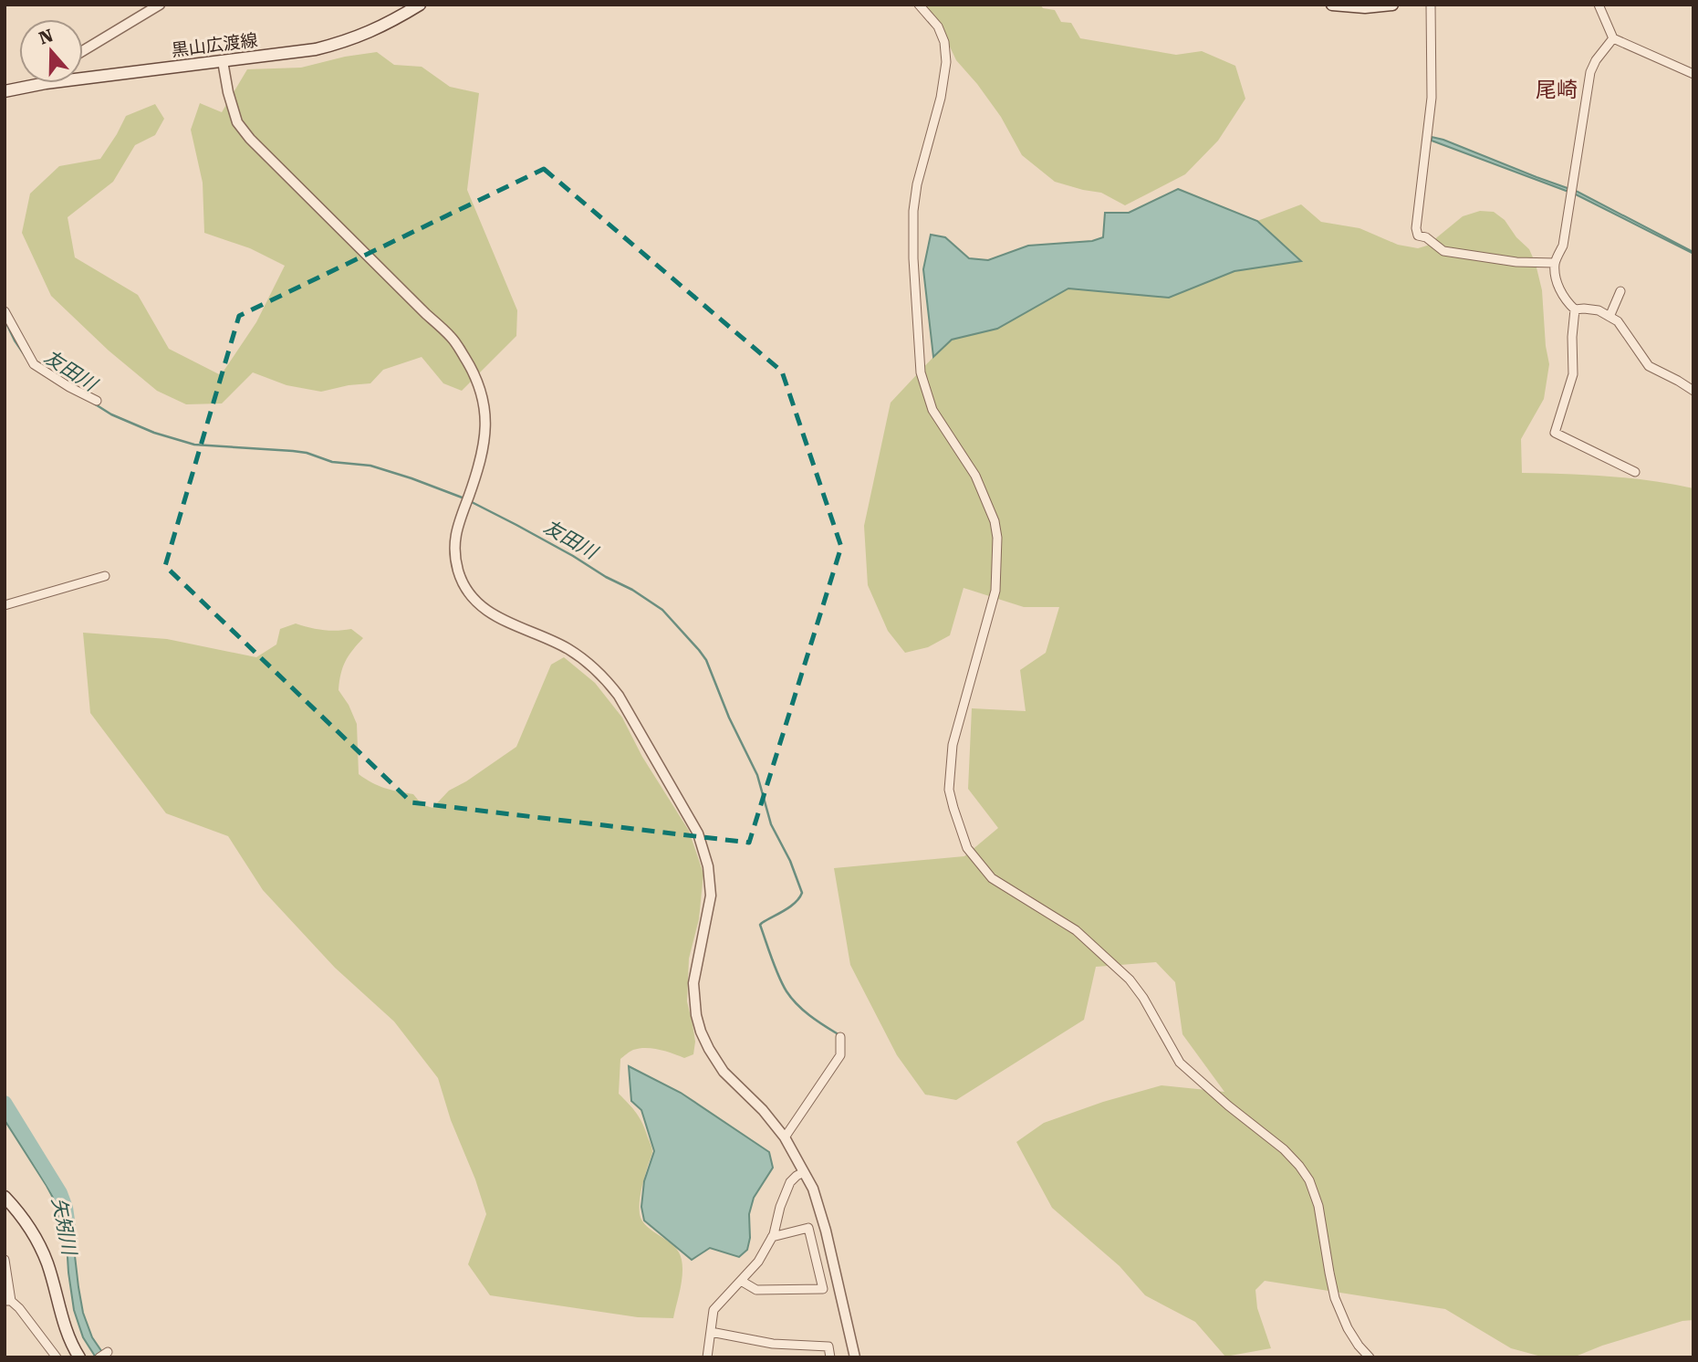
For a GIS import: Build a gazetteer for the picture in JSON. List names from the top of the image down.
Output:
{
  "streets": {
    "main road": ["黒山広渡線"]
  },
  "districts": ["尾崎"],
  "water": ["友田川", "矢矧川"],
  "north": "top"
}
